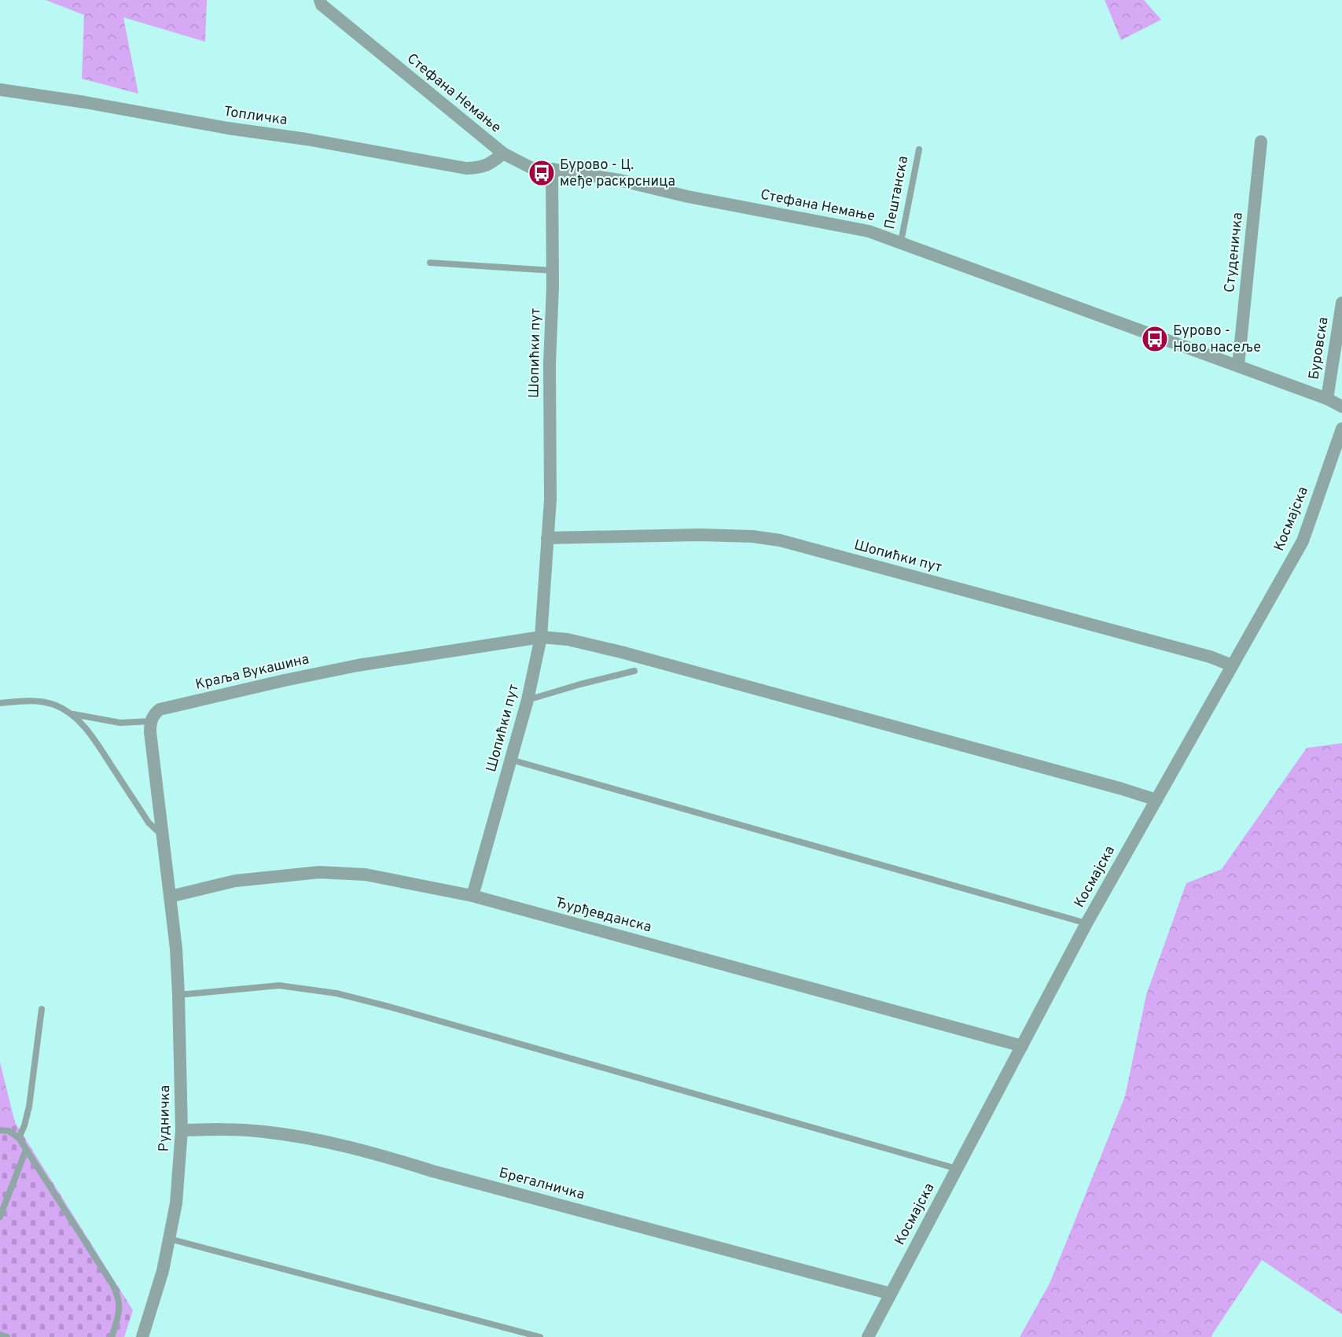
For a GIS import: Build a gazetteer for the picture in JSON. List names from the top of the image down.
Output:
{
  "streets": {
    "street": [
      "Стефана Немање",
      "Топличка",
      "Студеничка",
      "Буровска",
      "Шопићки пут",
      "Космајска",
      "Краља Вукашина",
      "Ђурђевданска",
      "Рудничка",
      "Брегалничка"
    ],
    "lane": ["Пештанска"]
  },
  "crossings": [
    ["Стефана Немање", "Топличка"],
    ["Стефана Немање", "Пештанска"],
    ["Стефана Немање", "Студеничка"],
    ["Стефана Немање", "Буровска"],
    ["Стефана Немање", "Шопићки пут"],
    ["Шопићки пут", "Космајска"],
    ["Шопићки пут", "Краља Вукашина"],
    ["Шопићки пут", "Ђурђевданска"],
    ["Космајска", "Краља Вукашина"],
    ["Космајска", "Ђурђевданска"],
    ["Космајска", "Брегалничка"],
    ["Ђурђевданска", "Рудничка"],
    ["Рудничка", "Брегалничка"]
  ],
  "places": {
    "bus stop": ["Бурово - Ц. међе раскрсница", "Бурово - Ново насеље"]
  }
}
